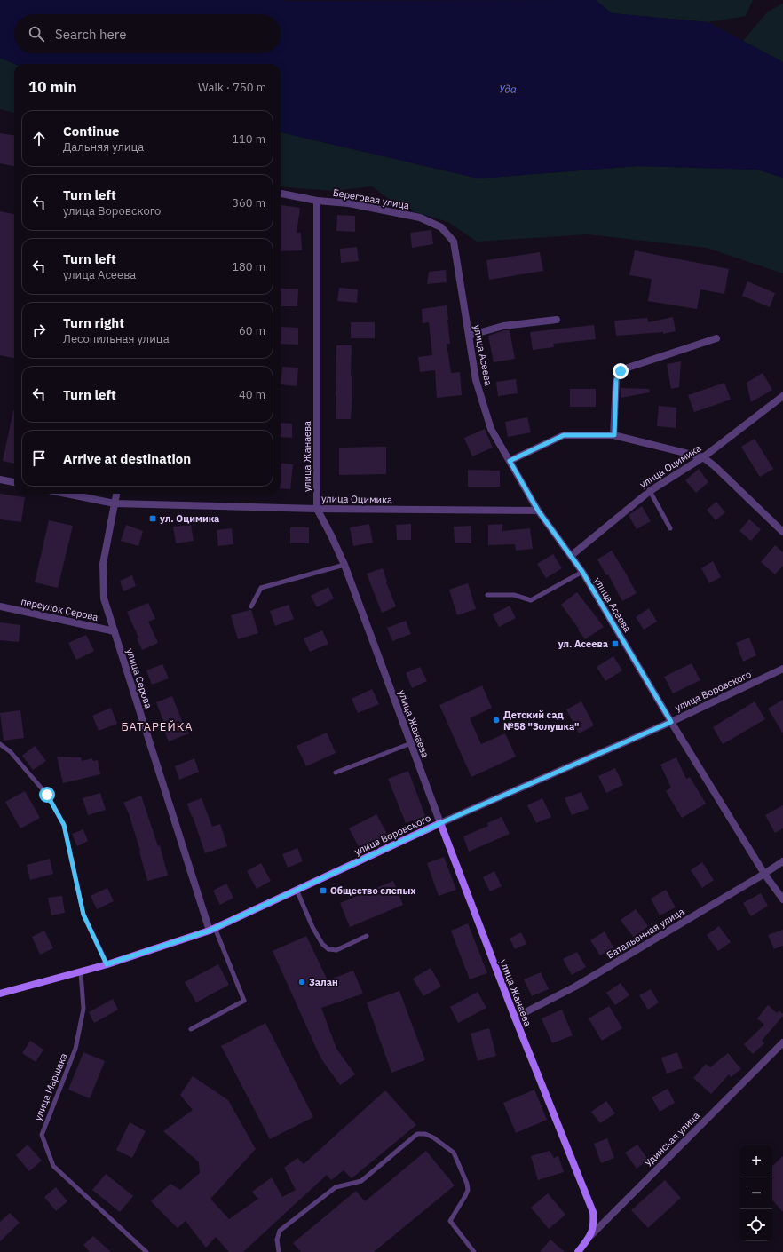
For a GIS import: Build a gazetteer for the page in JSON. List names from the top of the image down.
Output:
{
  "streets": {
    "street": [
      "Береговая улица",
      "улица Асеева",
      "улица Жанаева",
      "улица Оцимика",
      "переулок Серова",
      "улица Серова",
      "улица Воровского",
      "Батальонная улица",
      "Удинская улица"
    ],
    "lane": ["улица Маршака"]
  },
  "crossings": [
    ["Береговая улица", "улица Асеева"],
    ["Береговая улица", "улица Жанаева"],
    ["улица Асеева", "улица Оцимика"],
    ["улица Асеева", "улица Воровского"],
    ["улица Асеева", "Батальонная улица"],
    ["улица Жанаева", "улица Оцимика"],
    ["улица Жанаева", "улица Воровского"],
    ["улица Жанаева", "Батальонная улица"],
    ["улица Жанаева", "Удинская улица"],
    ["улица Оцимика", "улица Серова"],
    ["переулок Серова", "улица Серова"],
    ["улица Серова", "улица Воровского"],
    ["улица Воровского", "улица Маршака"]
  ],
  "districts": ["БАТАРЕЙКА"],
  "water": ["Уда"],
  "places": {
    "transit": ["ул. Оцимика", "ул. Асеева", "Общество слепых"],
    "other": ["Детский сад №58 \"Золушка\"", "Залан"]
  },
  "page": {
    "search": "Search here",
    "heading": ["10 min", "Walk · 750 m"],
    "list": [
      ["Continue", "Дальняя улица", "110 m"],
      ["Turn left", "улица Воровского", "360 m"],
      ["Turn left", "улица Асеева", "180 m"],
      ["Turn right", "Лесопильная улица", "60 m"],
      ["Turn left", "40 m"],
      "Arrive at destination"
    ],
    "map_buttons": ["+", "−"]
  }
}
